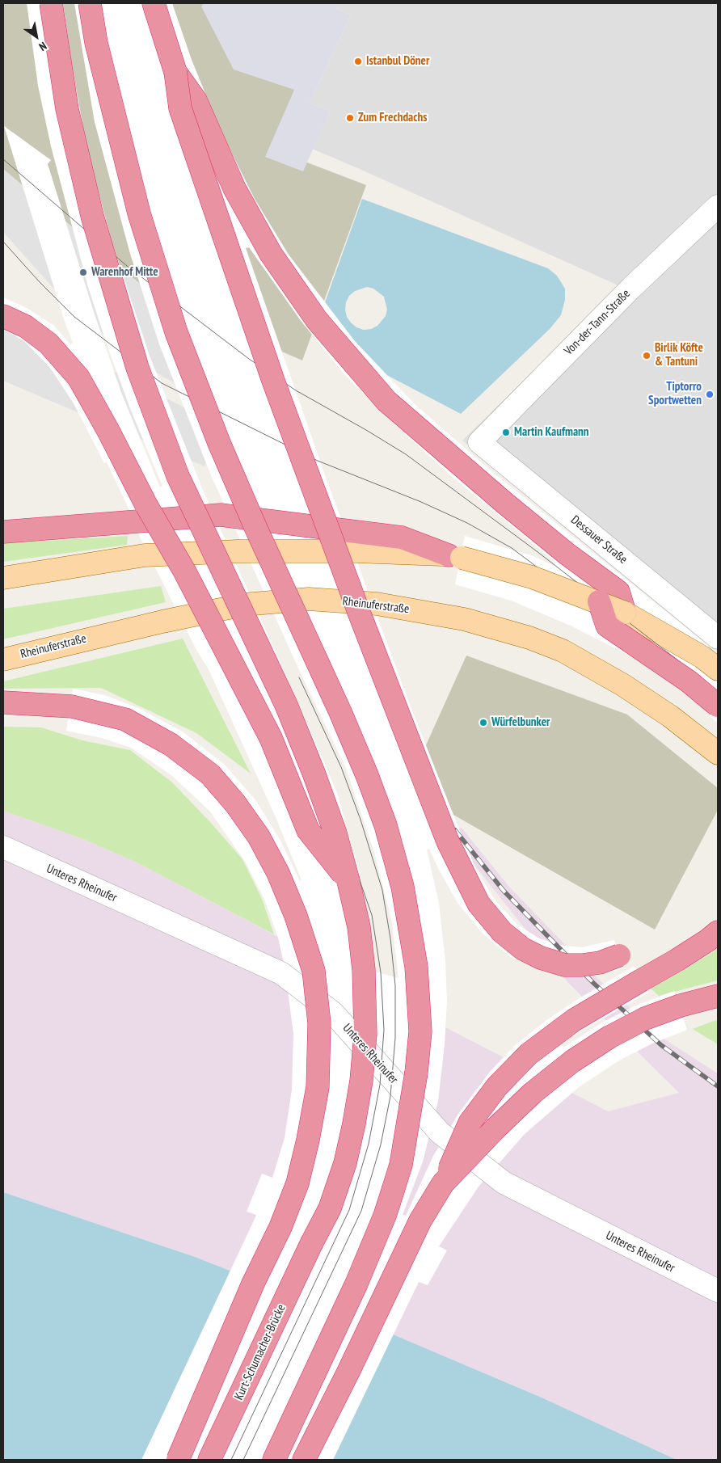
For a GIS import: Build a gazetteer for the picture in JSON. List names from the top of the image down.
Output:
{
  "streets": {
    "highway": ["Kurt-Schumacher-Brücke"],
    "main road": ["Rheinuferstraße"],
    "street": ["Von-der-Tann-Straße", "Dessauer Straße", "Unteres Rheinufer"]
  },
  "crossings": [
    ["Von-der-Tann-Straße", "Dessauer Straße"]
  ],
  "places": [
    "Istanbul Döner",
    "Zum Frechdachs",
    "Warenhof Mitte",
    "Birlik Köfte & Tantuni",
    "Tiptorro Sportwetten",
    "Martin Kaufmann",
    "Würfelbunker"
  ],
  "north": "bottom right"
}
